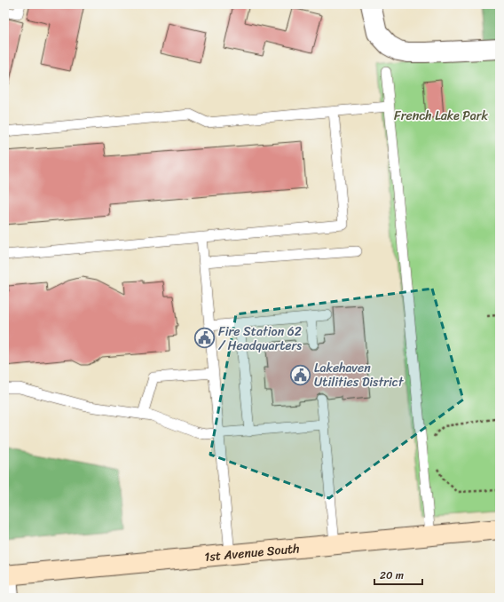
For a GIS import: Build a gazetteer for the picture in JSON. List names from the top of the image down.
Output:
{
  "streets": {
    "main road": ["1st Avenue South"]
  },
  "parks": ["French Lake Park"],
  "places": {
    "public building": ["Fire Station 62 / Headquarters", "Lakehaven Utilities District"]
  },
  "scale_bar": "20 m"
}
